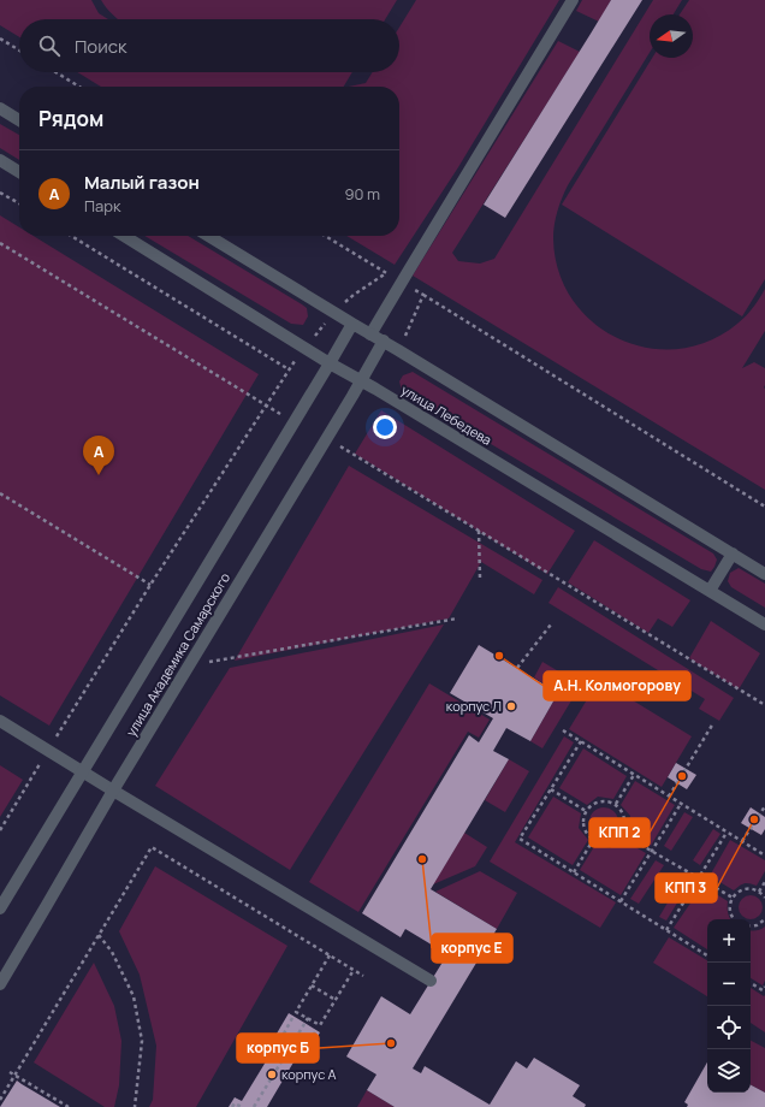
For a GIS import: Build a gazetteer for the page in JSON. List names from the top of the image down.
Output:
{
  "streets": {
    "street": ["улица Лебедева", "улица Академика Самарского"]
  },
  "crossings": [
    ["улица Лебедева", "улица Академика Самарского"]
  ],
  "places": [
    "А.Н. Колмогорову",
    "корпус Л",
    "КПП 2",
    "КПП 3",
    "корпус Е",
    "корпус Б",
    "корпус А"
  ],
  "north": "left",
  "page": {
    "search": "Поиск",
    "heading": "Рядом",
    "list": [
      {
        "mark": "A",
        "name": "Малый газон",
        "note": "Парк",
        "value": "90 m"
      }
    ],
    "pins": "A",
    "map_buttons": ["+", "−"]
  }
}
